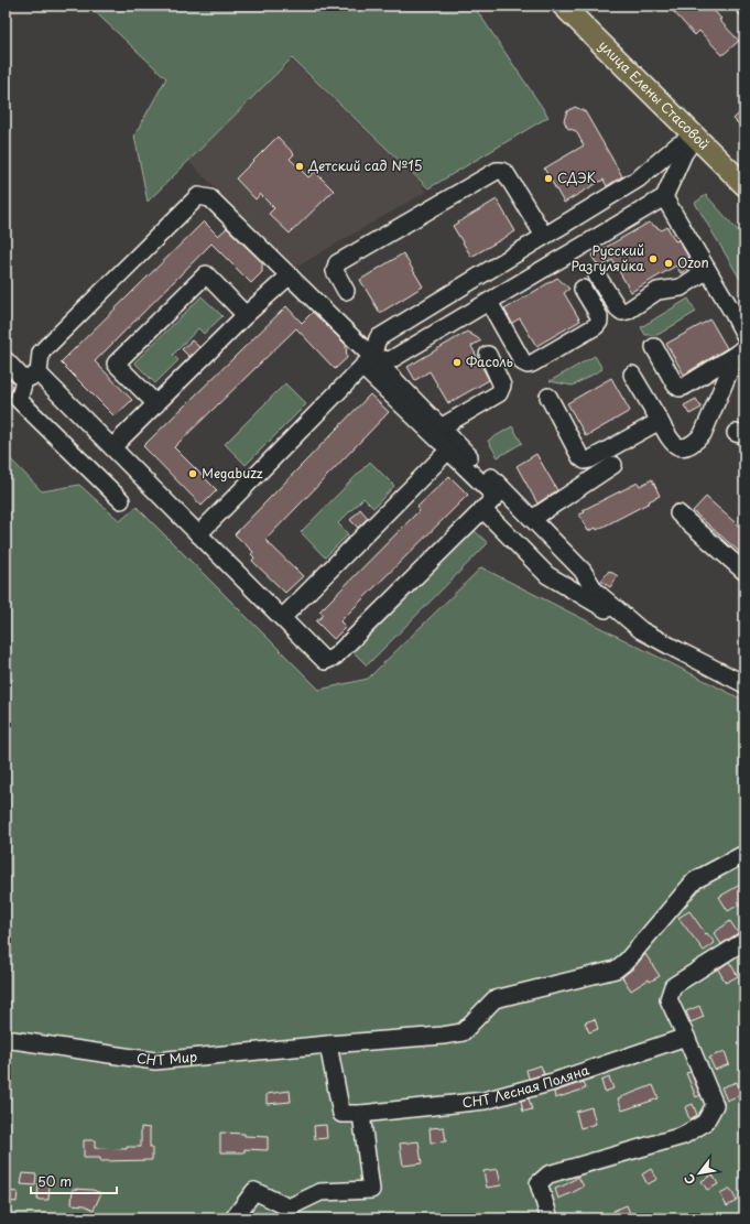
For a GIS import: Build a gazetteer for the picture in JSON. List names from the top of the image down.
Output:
{
  "streets": {
    "main road": ["улица Елены Стасовой"],
    "street": ["СНТ Мир", "СНТ Лесная Поляна"]
  },
  "crossings": [
    ["СНТ Мир", "СНТ Лесная Поляна"]
  ],
  "places": [
    "Детский сад №15",
    "СДЭК",
    "Русский Разгуляйка",
    "Ozon",
    "Фасоль",
    "Megabuzz"
  ],
  "scale_bar": "50 m",
  "north": "bottom left"
}
